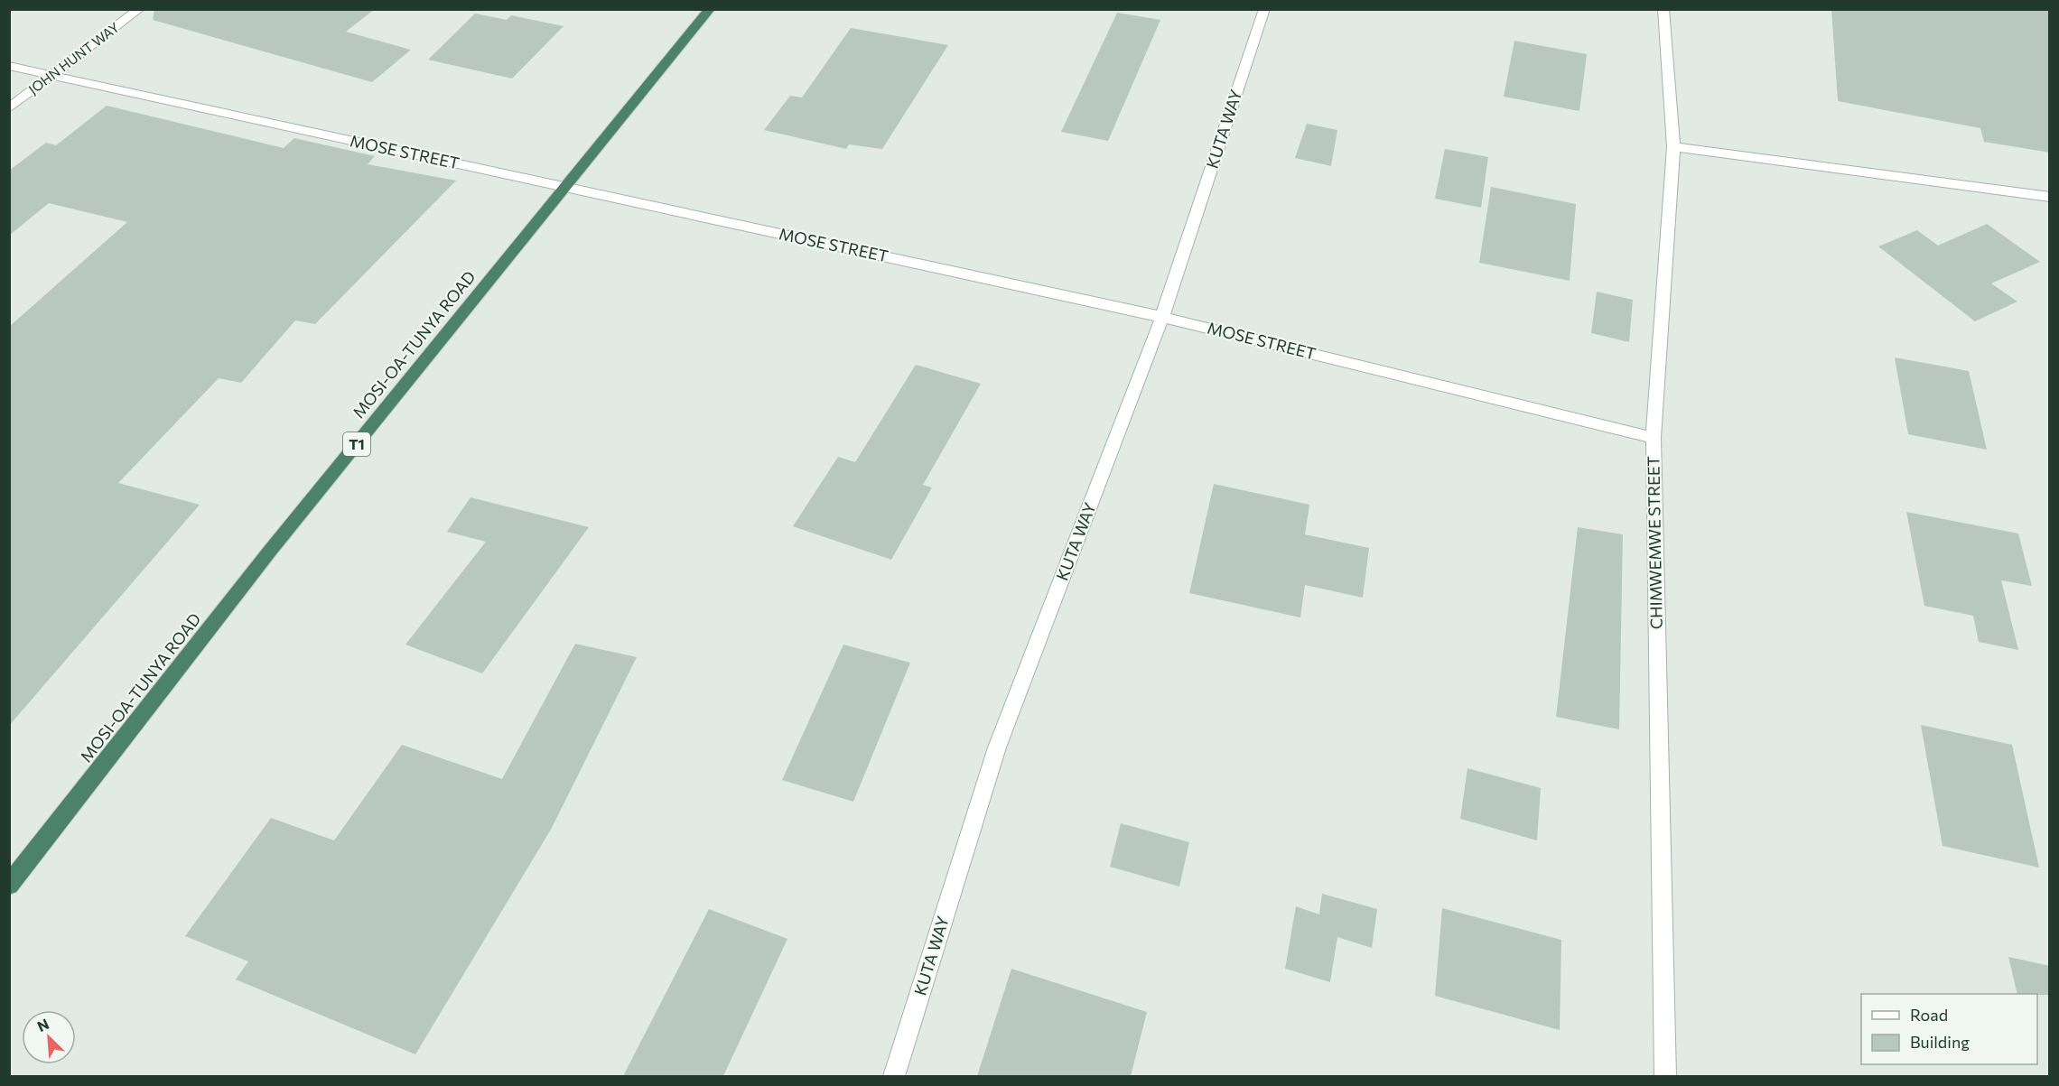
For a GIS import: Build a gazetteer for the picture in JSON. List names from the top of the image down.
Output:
{
  "streets": {
    "highway": ["MOSI-OA-TUNYA ROAD", "T1"],
    "street": [
      "JOHN HUNT WAY",
      "KUTA WAY",
      "MOSE STREET",
      "CHIMWEMWE STREET"
    ]
  },
  "crossings": [
    ["JOHN HUNT WAY", "MOSE STREET"],
    ["KUTA WAY", "MOSE STREET"],
    ["MOSE STREET", "MOSI-OA-TUNYA ROAD"],
    ["MOSE STREET", "CHIMWEMWE STREET"]
  ],
  "legend": ["Road", "Building"],
  "north": "top left"
}
